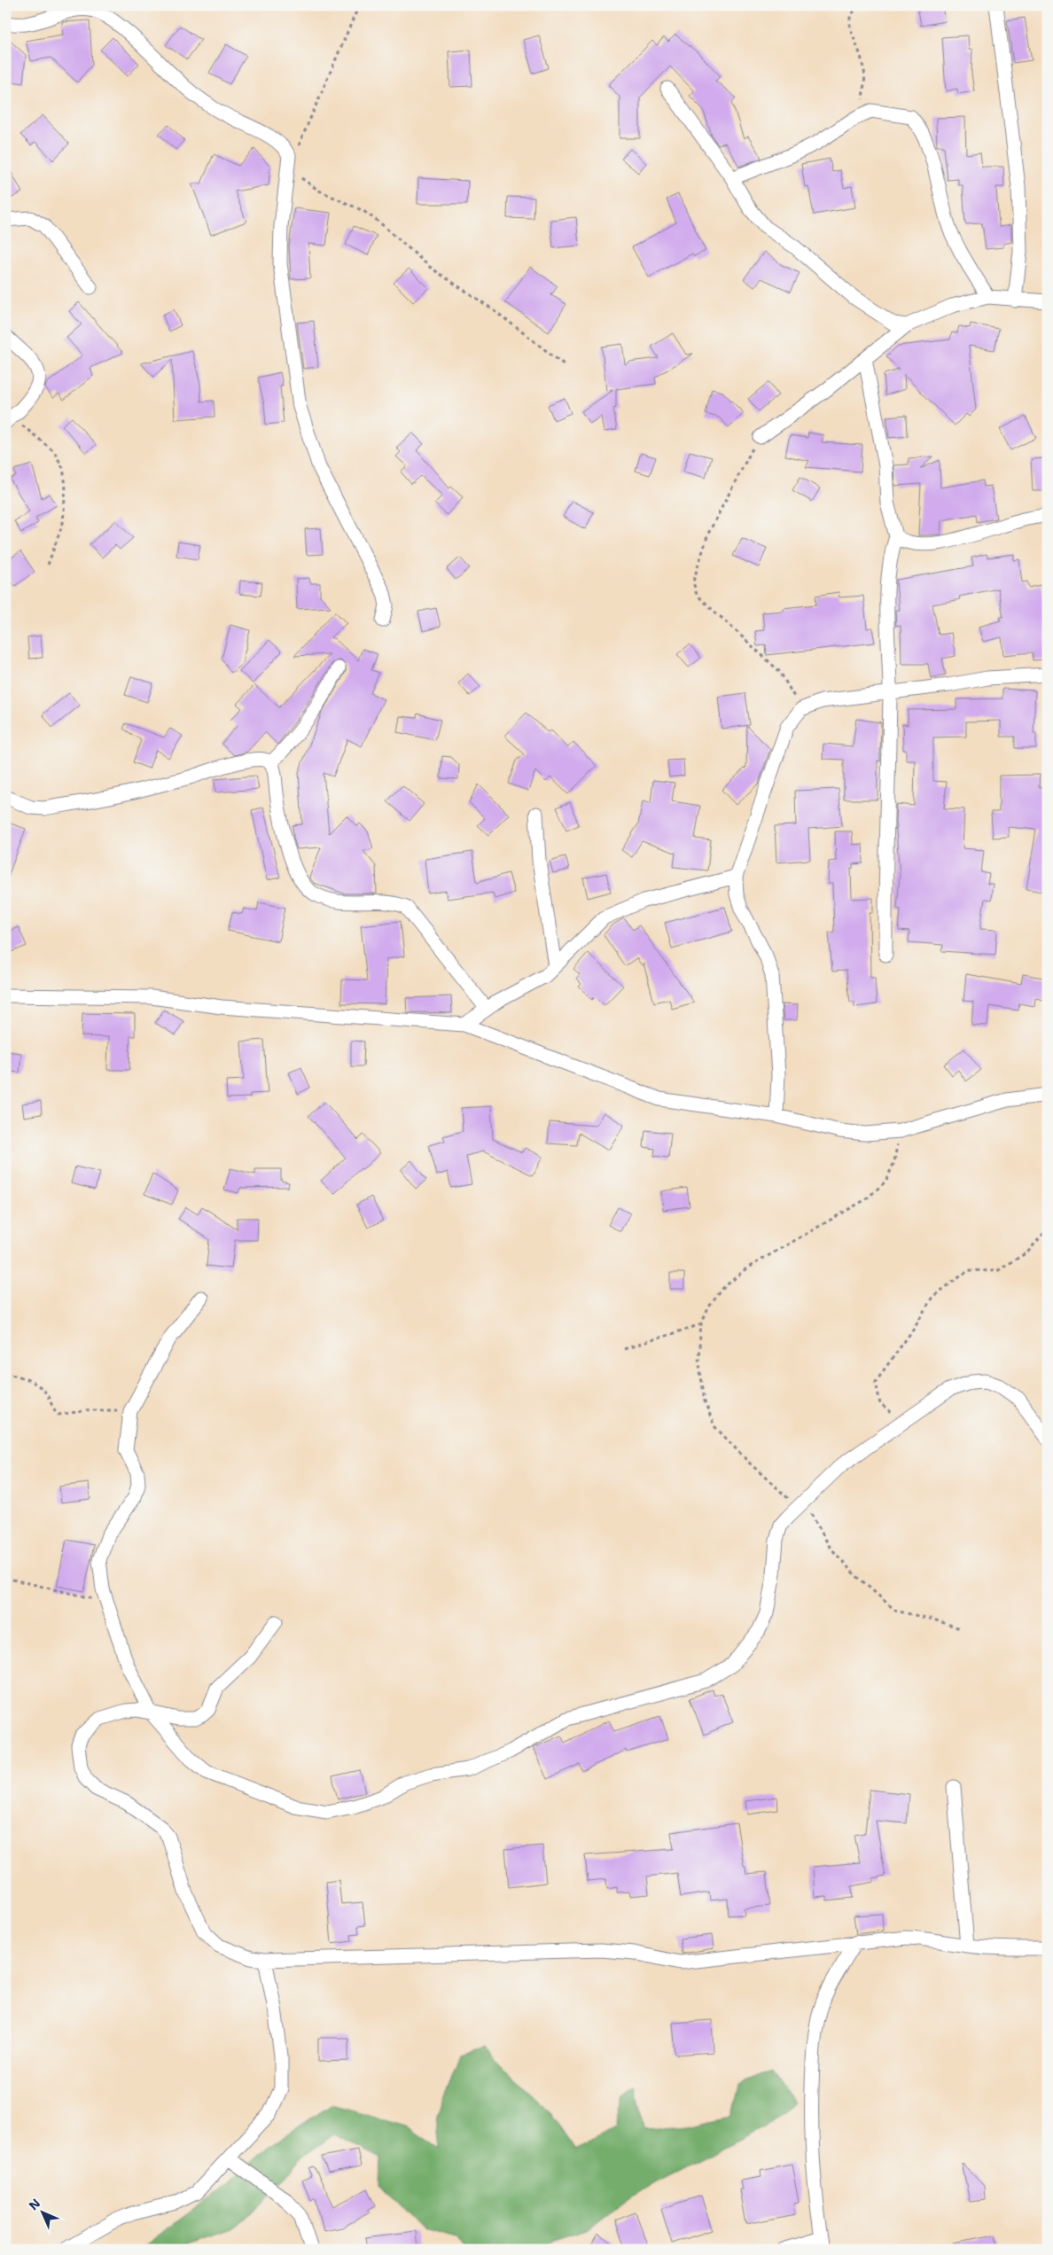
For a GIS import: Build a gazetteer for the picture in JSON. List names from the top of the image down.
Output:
{
  "north": "top left"
}
